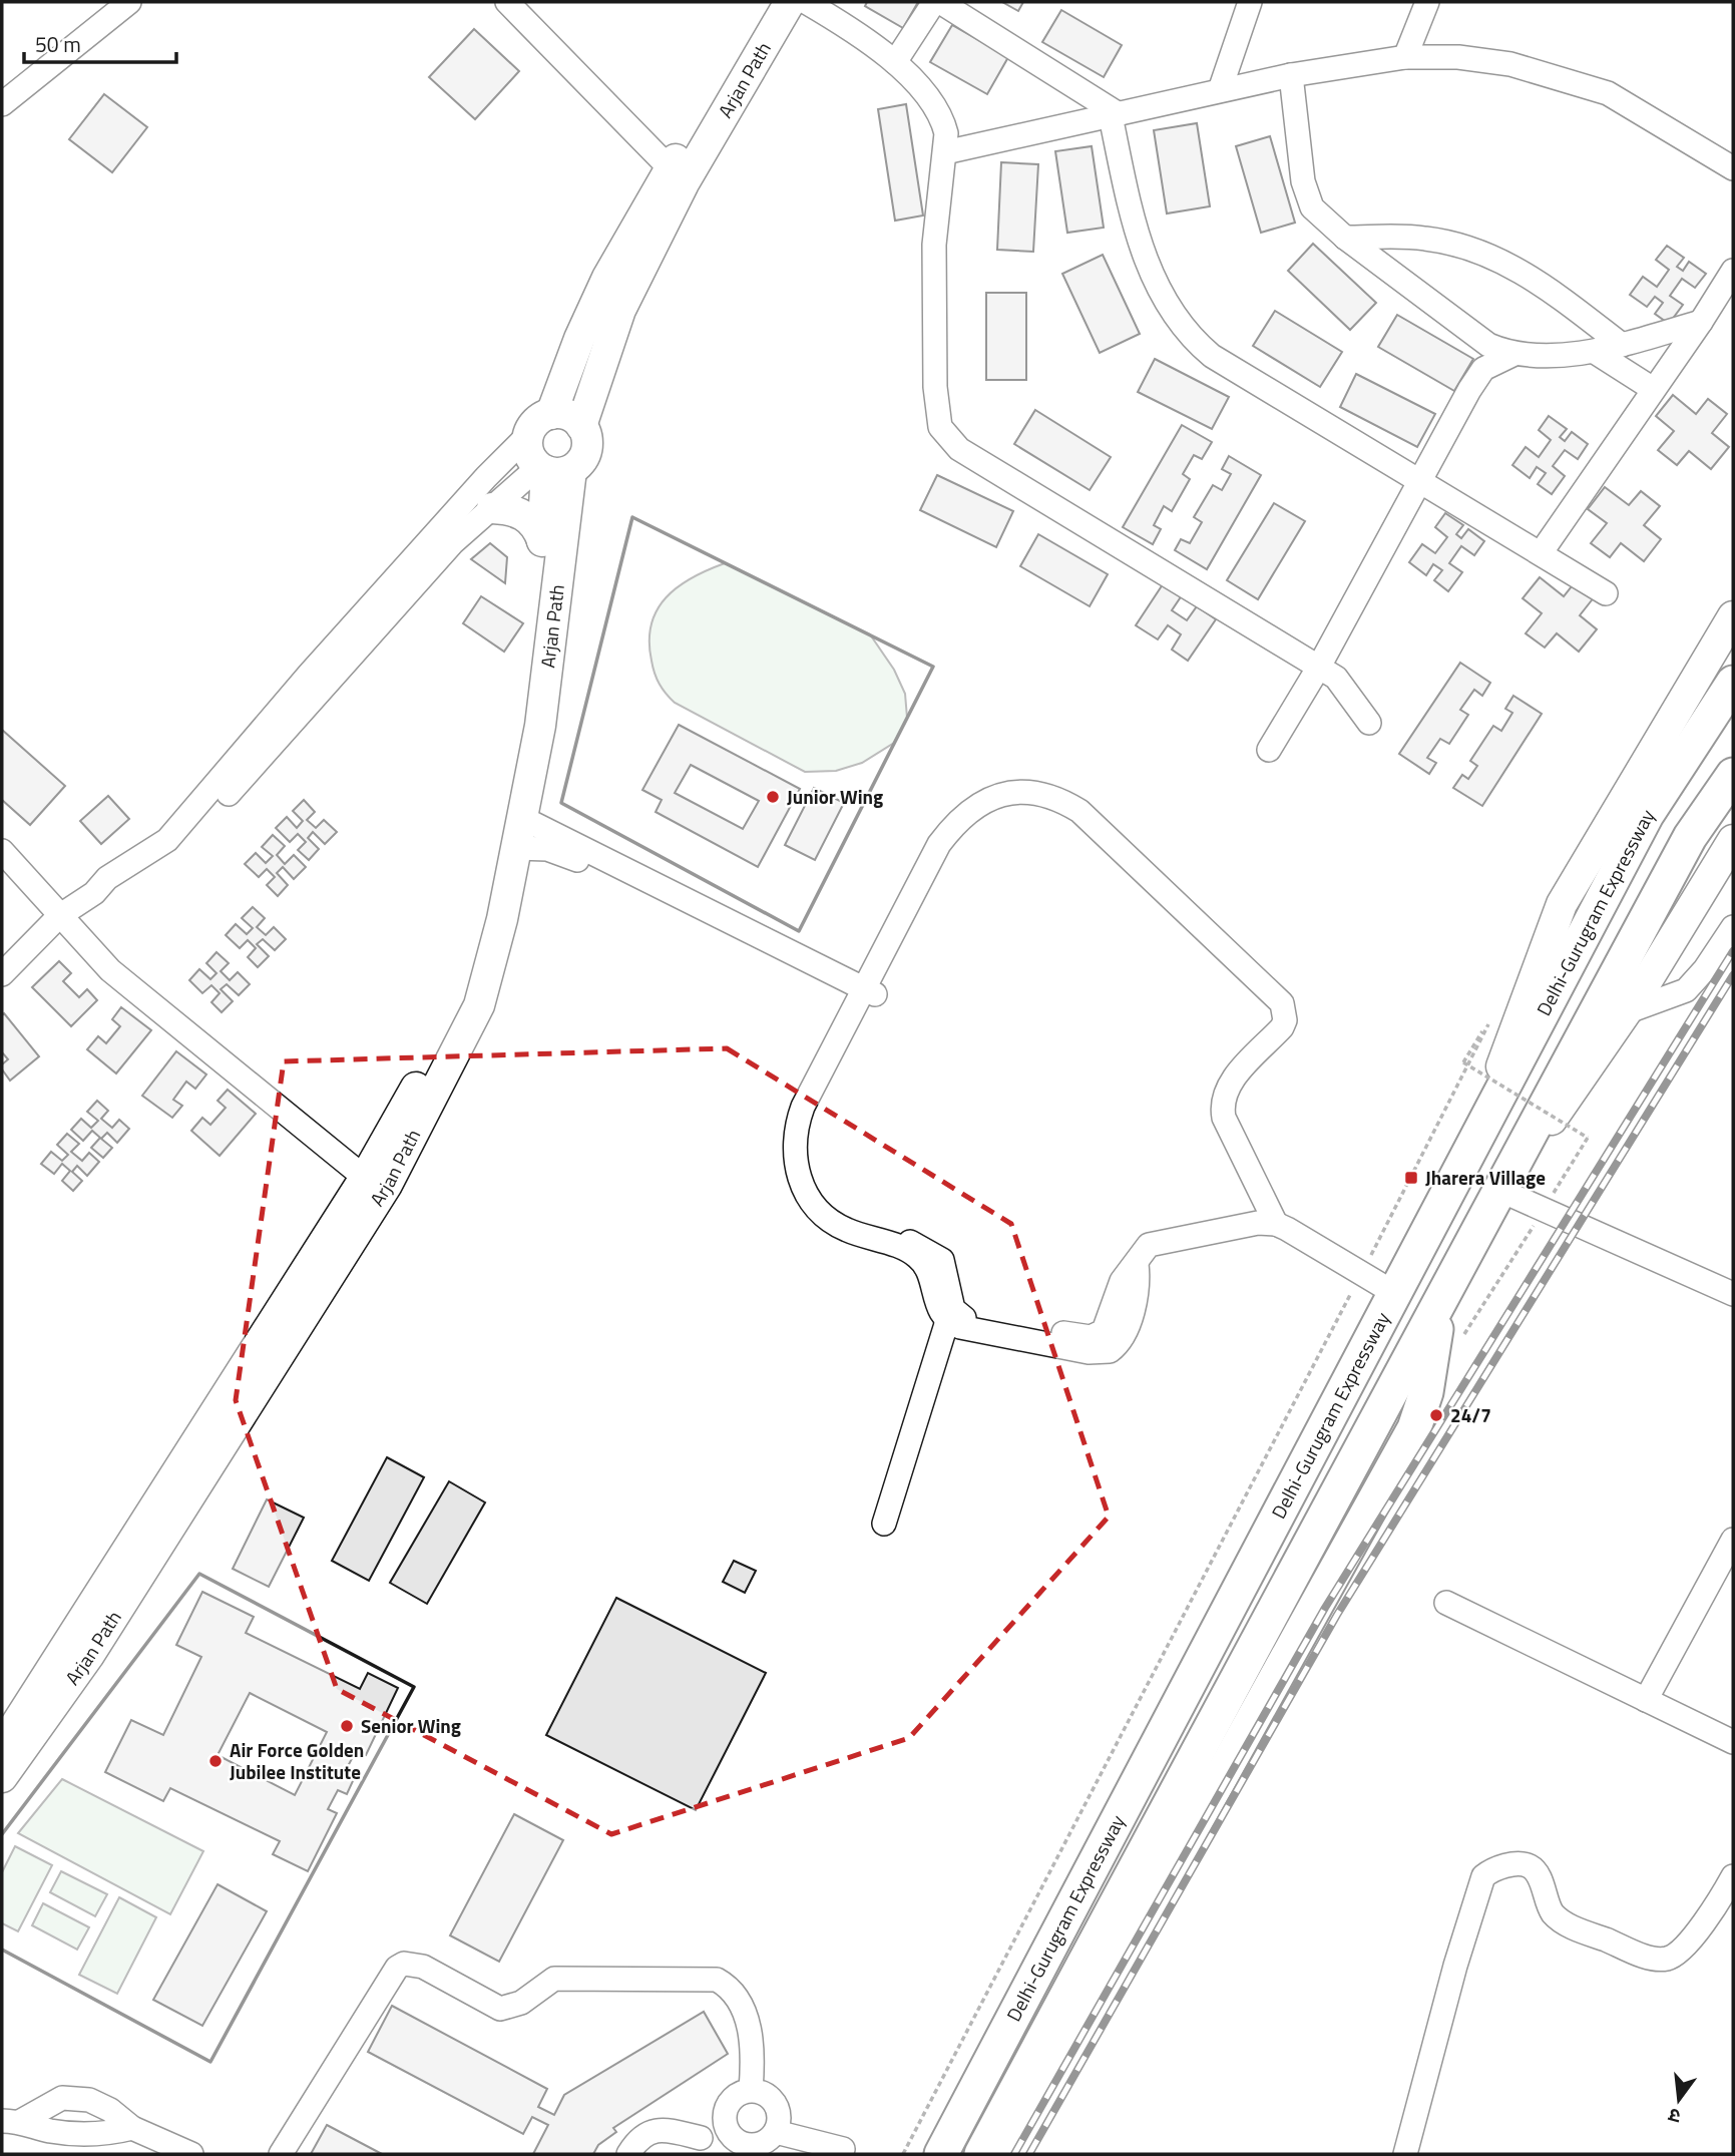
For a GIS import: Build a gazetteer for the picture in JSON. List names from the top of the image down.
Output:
{
  "streets": {
    "highway": ["Delhi-Gurugram Expressway"],
    "main road": ["Arjan Path"]
  },
  "places": {
    "other": [
      "Junior Wing",
      "24/7",
      "Senior Wing",
      "Air Force Golden Jubilee Institute"
    ],
    "transit": ["Jharera Village"]
  },
  "scale_bar": "50 m",
  "north": "bottom"
}
